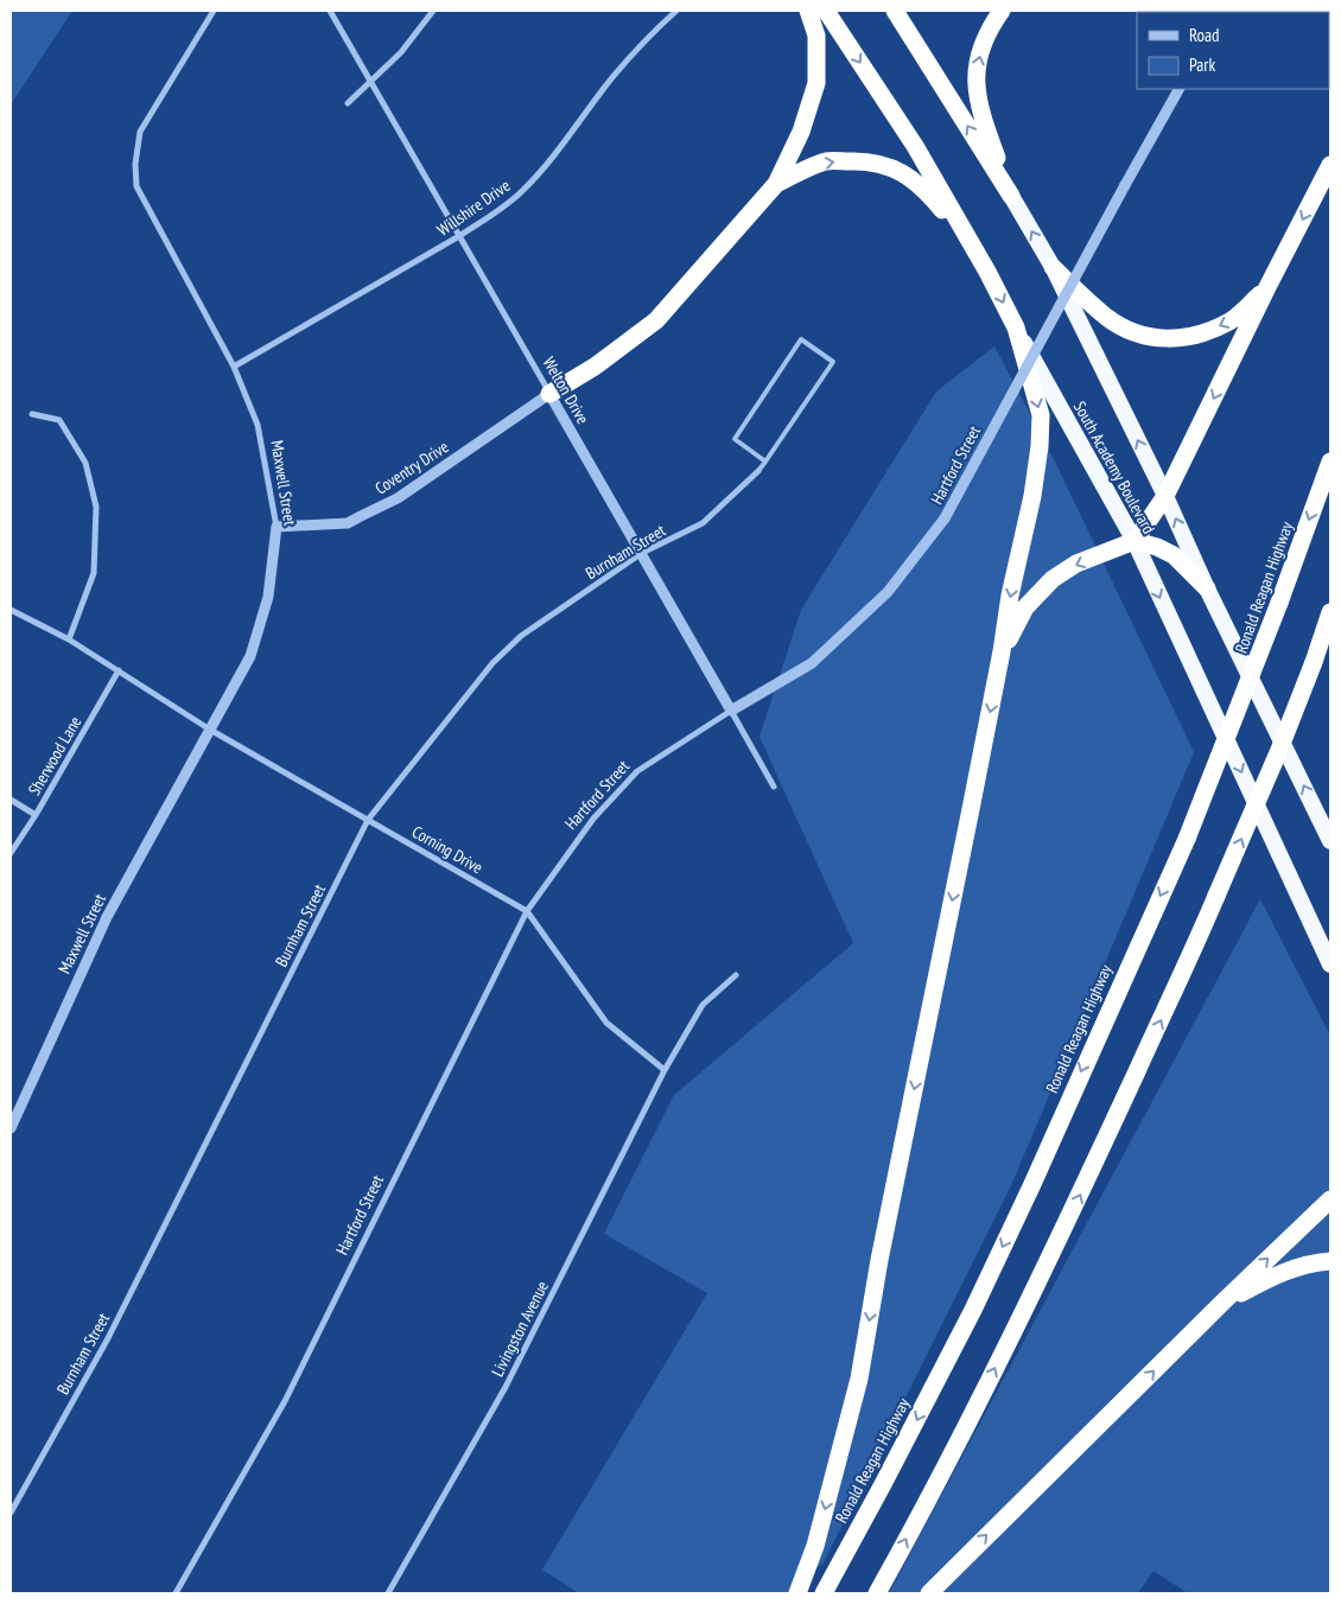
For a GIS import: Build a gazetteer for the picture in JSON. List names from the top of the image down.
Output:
{
  "streets": {
    "highway": ["South Academy Boulevard", "Ronald Reagan Highway"],
    "street": [
      "Willshire Drive",
      "Welton Drive",
      "Hartford Street",
      "Coventry Drive",
      "Maxwell Street",
      "Burnham Street",
      "Sherwood Lane",
      "Corning Drive",
      "Livingston Avenue"
    ]
  },
  "crossings": [
    ["Willshire Drive", "Welton Drive"],
    ["Willshire Drive", "Maxwell Street"],
    ["Welton Drive", "Hartford Street"],
    ["Welton Drive", "Coventry Drive"],
    ["Welton Drive", "Burnham Street"],
    ["Hartford Street", "Corning Drive"],
    ["Coventry Drive", "Maxwell Street"],
    ["Maxwell Street", "Corning Drive"],
    ["Burnham Street", "Corning Drive"],
    ["Sherwood Lane", "Corning Drive"],
    ["Corning Drive", "Livingston Avenue"]
  ],
  "legend": ["Road", "Park"]
}
